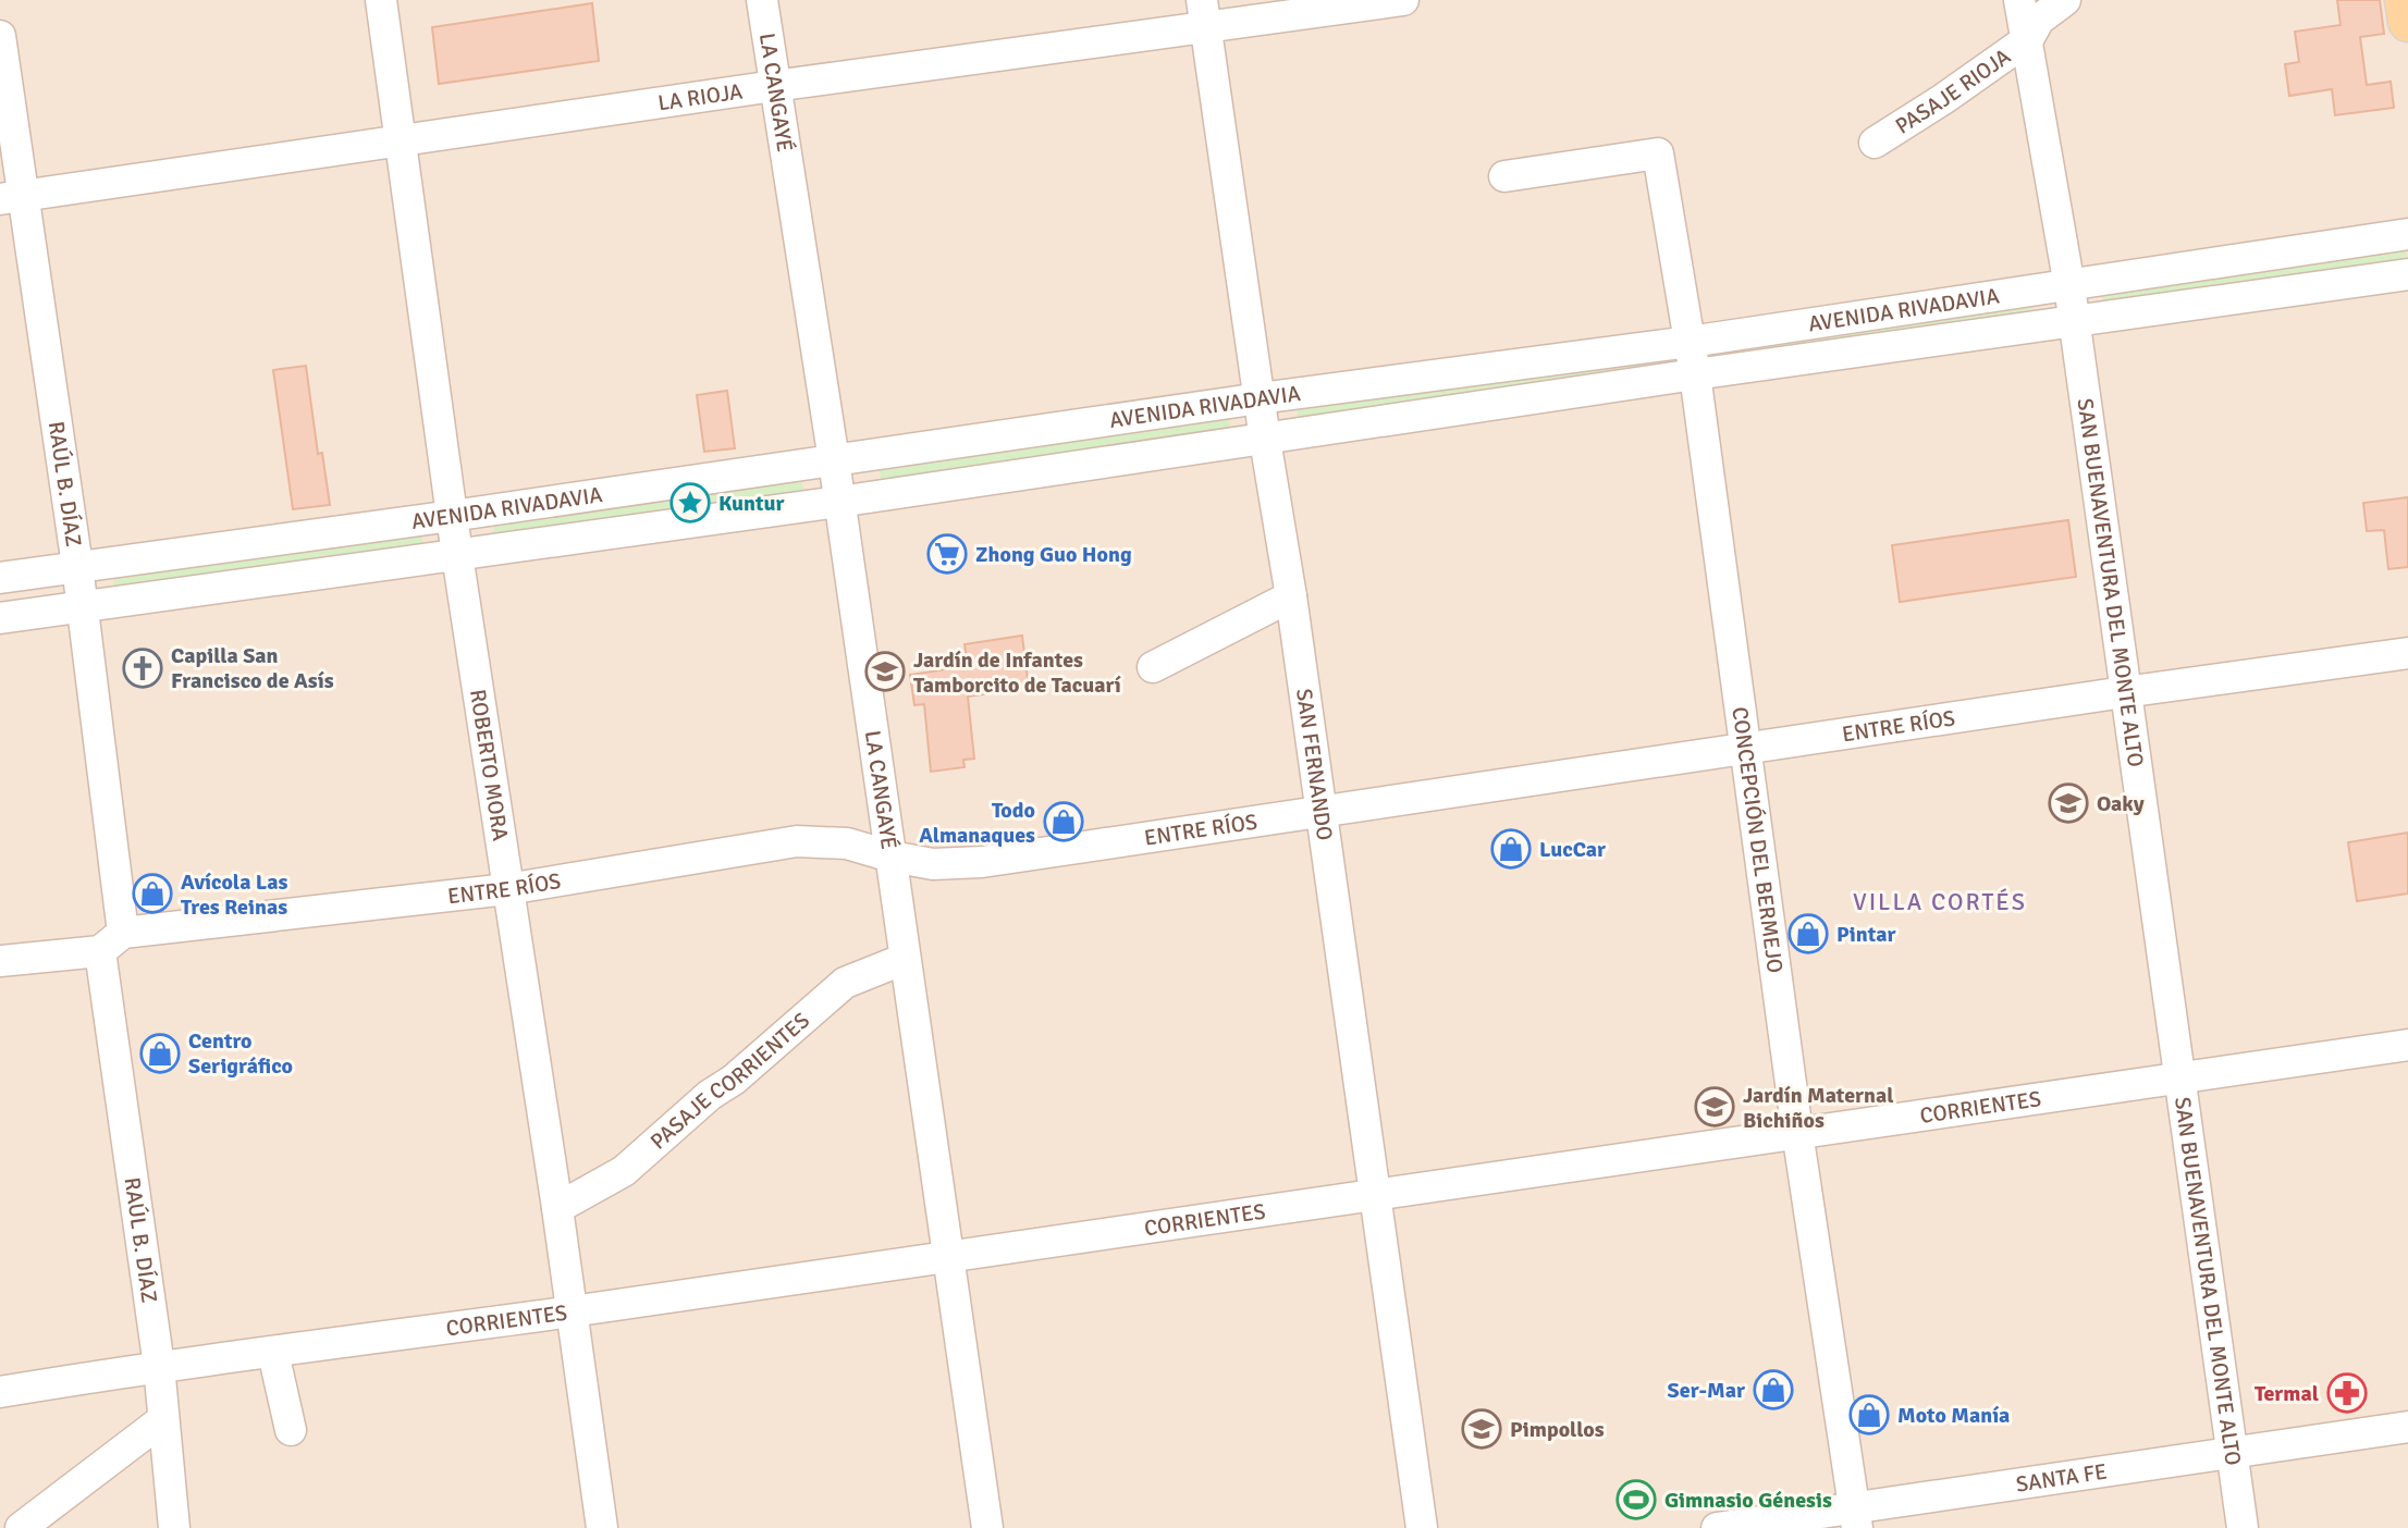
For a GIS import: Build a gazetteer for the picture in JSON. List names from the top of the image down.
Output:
{
  "streets": {
    "street": [
      "PASAJE RIOJA",
      "LA CANGAYÉ",
      "LA RIOJA",
      "AVENIDA RIVADAVIA",
      "RAÚL B. DÍAZ",
      "SAN BUENAVENTURA DEL MONTE ALTO",
      "ENTRE RÍOS",
      "ROBERTO MORA",
      "SAN FERNANDO",
      "CONCEPCIÓN DEL BERMEJO",
      "PASAJE CORRIENTES",
      "CORRIENTES",
      "SANTA FE"
    ]
  },
  "crossings": [
    ["PASAJE RIOJA", "SAN BUENAVENTURA DEL MONTE ALTO"],
    ["LA CANGAYÉ", "LA RIOJA"],
    ["LA CANGAYÉ", "AVENIDA RIVADAVIA"],
    ["LA CANGAYÉ", "ENTRE RÍOS"],
    ["LA CANGAYÉ", "PASAJE CORRIENTES"],
    ["LA CANGAYÉ", "CORRIENTES"],
    ["LA RIOJA", "RAÚL B. DÍAZ"],
    ["LA RIOJA", "ROBERTO MORA"],
    ["LA RIOJA", "SAN FERNANDO"],
    ["AVENIDA RIVADAVIA", "RAÚL B. DÍAZ"],
    ["AVENIDA RIVADAVIA", "SAN BUENAVENTURA DEL MONTE ALTO"],
    ["AVENIDA RIVADAVIA", "ROBERTO MORA"],
    ["AVENIDA RIVADAVIA", "SAN FERNANDO"],
    ["AVENIDA RIVADAVIA", "CONCEPCIÓN DEL BERMEJO"],
    ["RAÚL B. DÍAZ", "ENTRE RÍOS"],
    ["RAÚL B. DÍAZ", "CORRIENTES"],
    ["SAN BUENAVENTURA DEL MONTE ALTO", "ENTRE RÍOS"],
    ["SAN BUENAVENTURA DEL MONTE ALTO", "CORRIENTES"],
    ["SAN BUENAVENTURA DEL MONTE ALTO", "SANTA FE"],
    ["ENTRE RÍOS", "ROBERTO MORA"],
    ["ENTRE RÍOS", "SAN FERNANDO"],
    ["ENTRE RÍOS", "CONCEPCIÓN DEL BERMEJO"],
    ["ROBERTO MORA", "PASAJE CORRIENTES"],
    ["ROBERTO MORA", "CORRIENTES"],
    ["SAN FERNANDO", "CORRIENTES"],
    ["CONCEPCIÓN DEL BERMEJO", "CORRIENTES"],
    ["CONCEPCIÓN DEL BERMEJO", "SANTA FE"]
  ],
  "districts": ["VILLA CORTÉS"],
  "places": {
    "place": ["Kuntur"],
    "supermarket": ["Zhong Guo Hong"],
    "church": ["Capilla San Francisco de Asís"],
    "school or university": [
      "Jardín de Infantes Tamborcito de Tacuarí",
      "Oaky",
      "Jardín Maternal Bichiños",
      "Pimpollos"
    ],
    "shop": [
      "Todo Almanaques",
      "LucCar",
      "Avícola Las Tres Reinas",
      "Pintar",
      "Centro Serigráfico",
      "Ser-Mar",
      "Moto Manía"
    ],
    "pharmacy": ["Termal"],
    "sports": ["Gimnasio Génesis"]
  }
}
